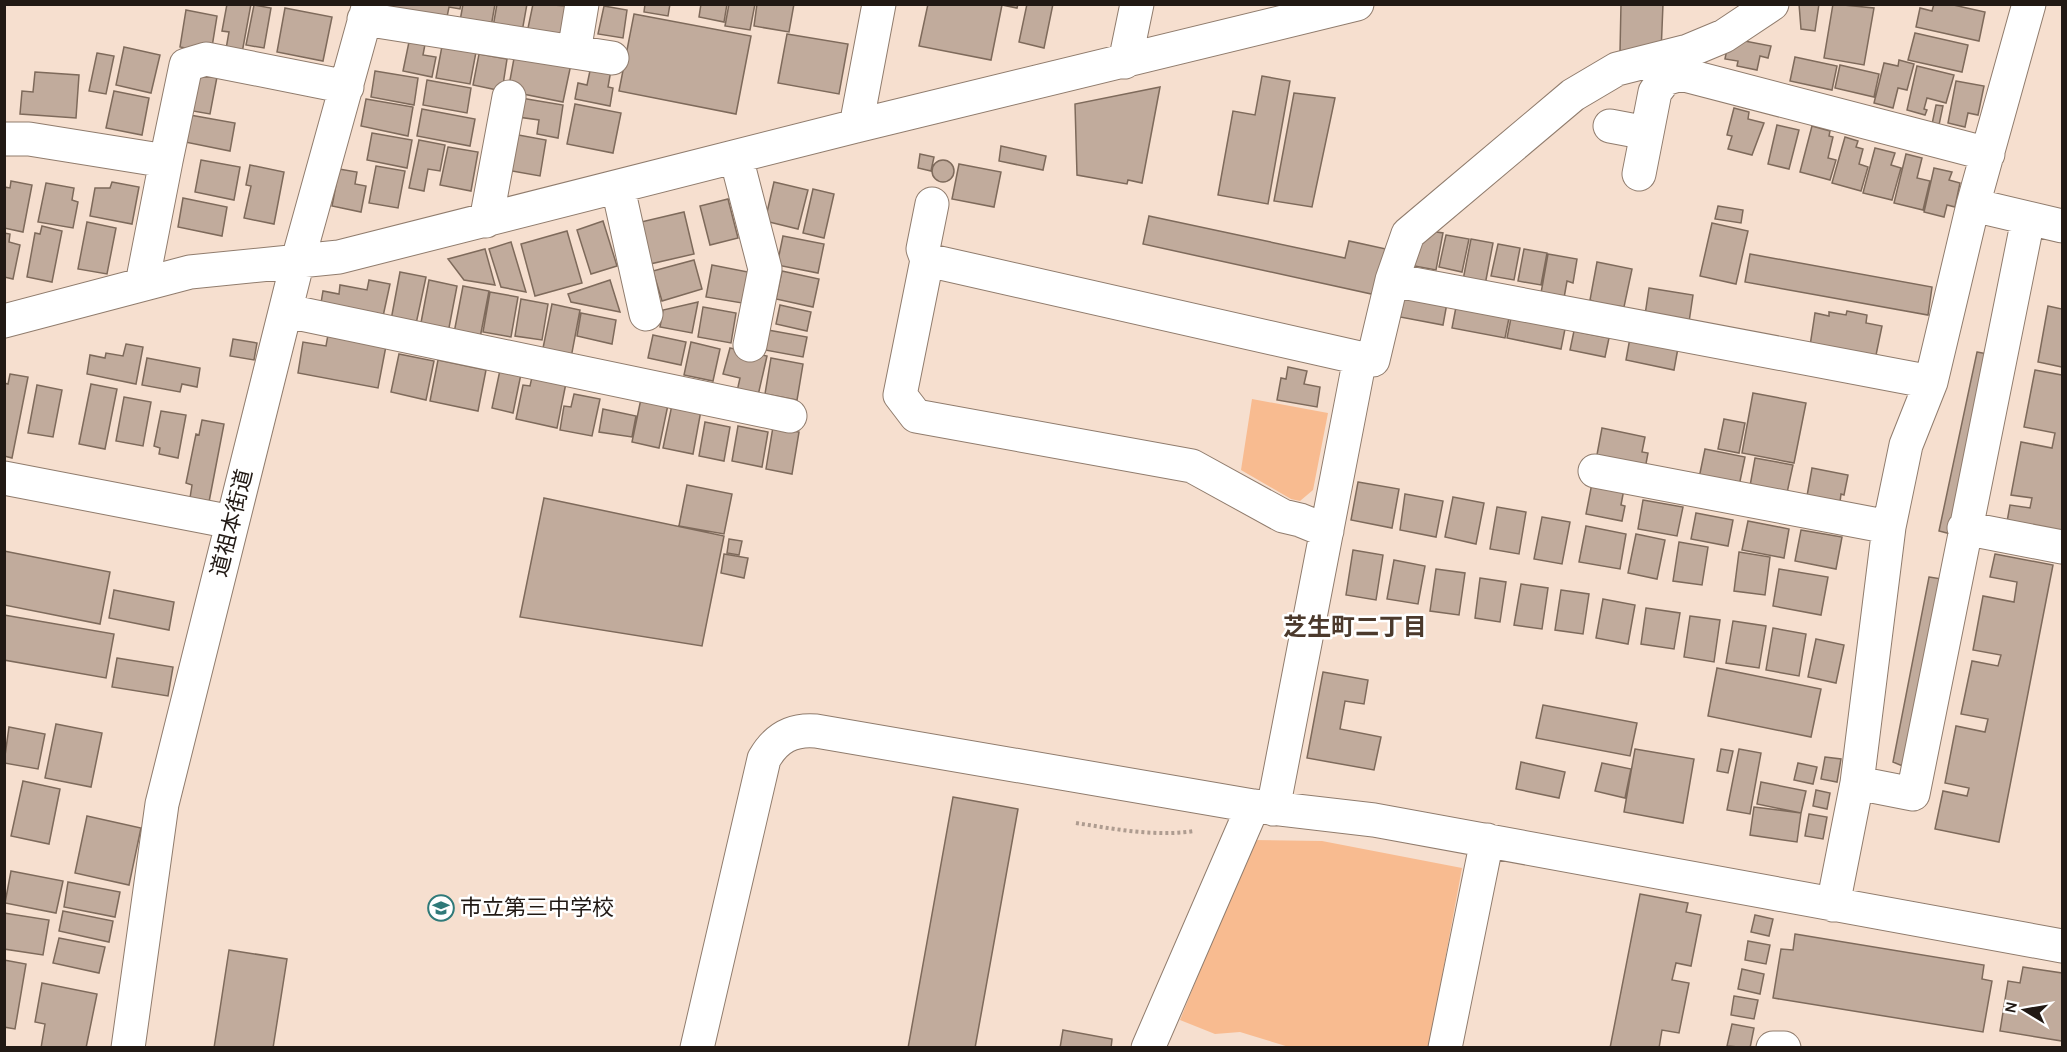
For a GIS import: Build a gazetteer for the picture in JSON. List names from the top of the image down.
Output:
{
  "streets": {
    "street": ["道祖本街道"]
  },
  "districts": ["芝生町二丁目"],
  "places": {
    "school or university": ["市立第三中学校"]
  },
  "north": "left"
}
